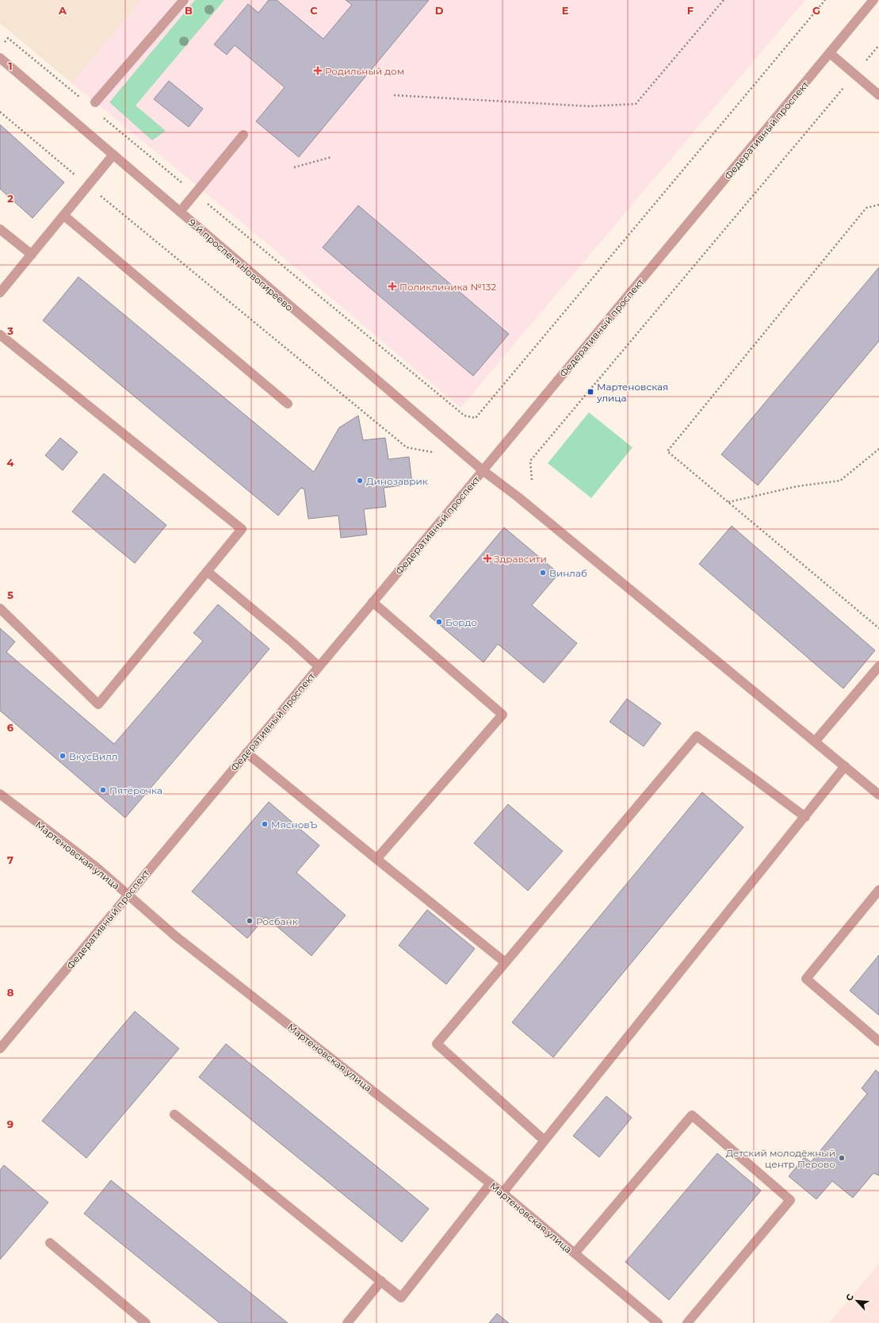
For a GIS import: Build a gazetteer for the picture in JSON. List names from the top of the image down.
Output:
{
  "streets": {
    "street": ["Федеративный проспект", "9-й проспект Новогиреево", "Мартеновская улица"]
  },
  "crossings": [
    ["Федеративный проспект", "9-й проспект Новогиреево"],
    ["Федеративный проспект", "Мартеновская улица"]
  ],
  "places": {
    "health": ["Родильный дом", "Поликлиника №132", "Здравсити"],
    "transit": ["Мартеновская улица"],
    "other": [
      "Динозаврик",
      "Винлаб",
      "Бордо",
      "ВкусВилл",
      "Пятёрочка",
      "МясновЪ",
      "Росбанк",
      "Детский молодёжный центр Перово"
    ]
  },
  "north": "top left",
  "grid": {
    "columns": [
      "A",
      "B",
      "C",
      "D",
      "E",
      "F",
      "G"
    ],
    "rows": [
      "1",
      "2",
      "3",
      "4",
      "5",
      "6",
      "7",
      "8",
      "9"
    ]
  }
}
